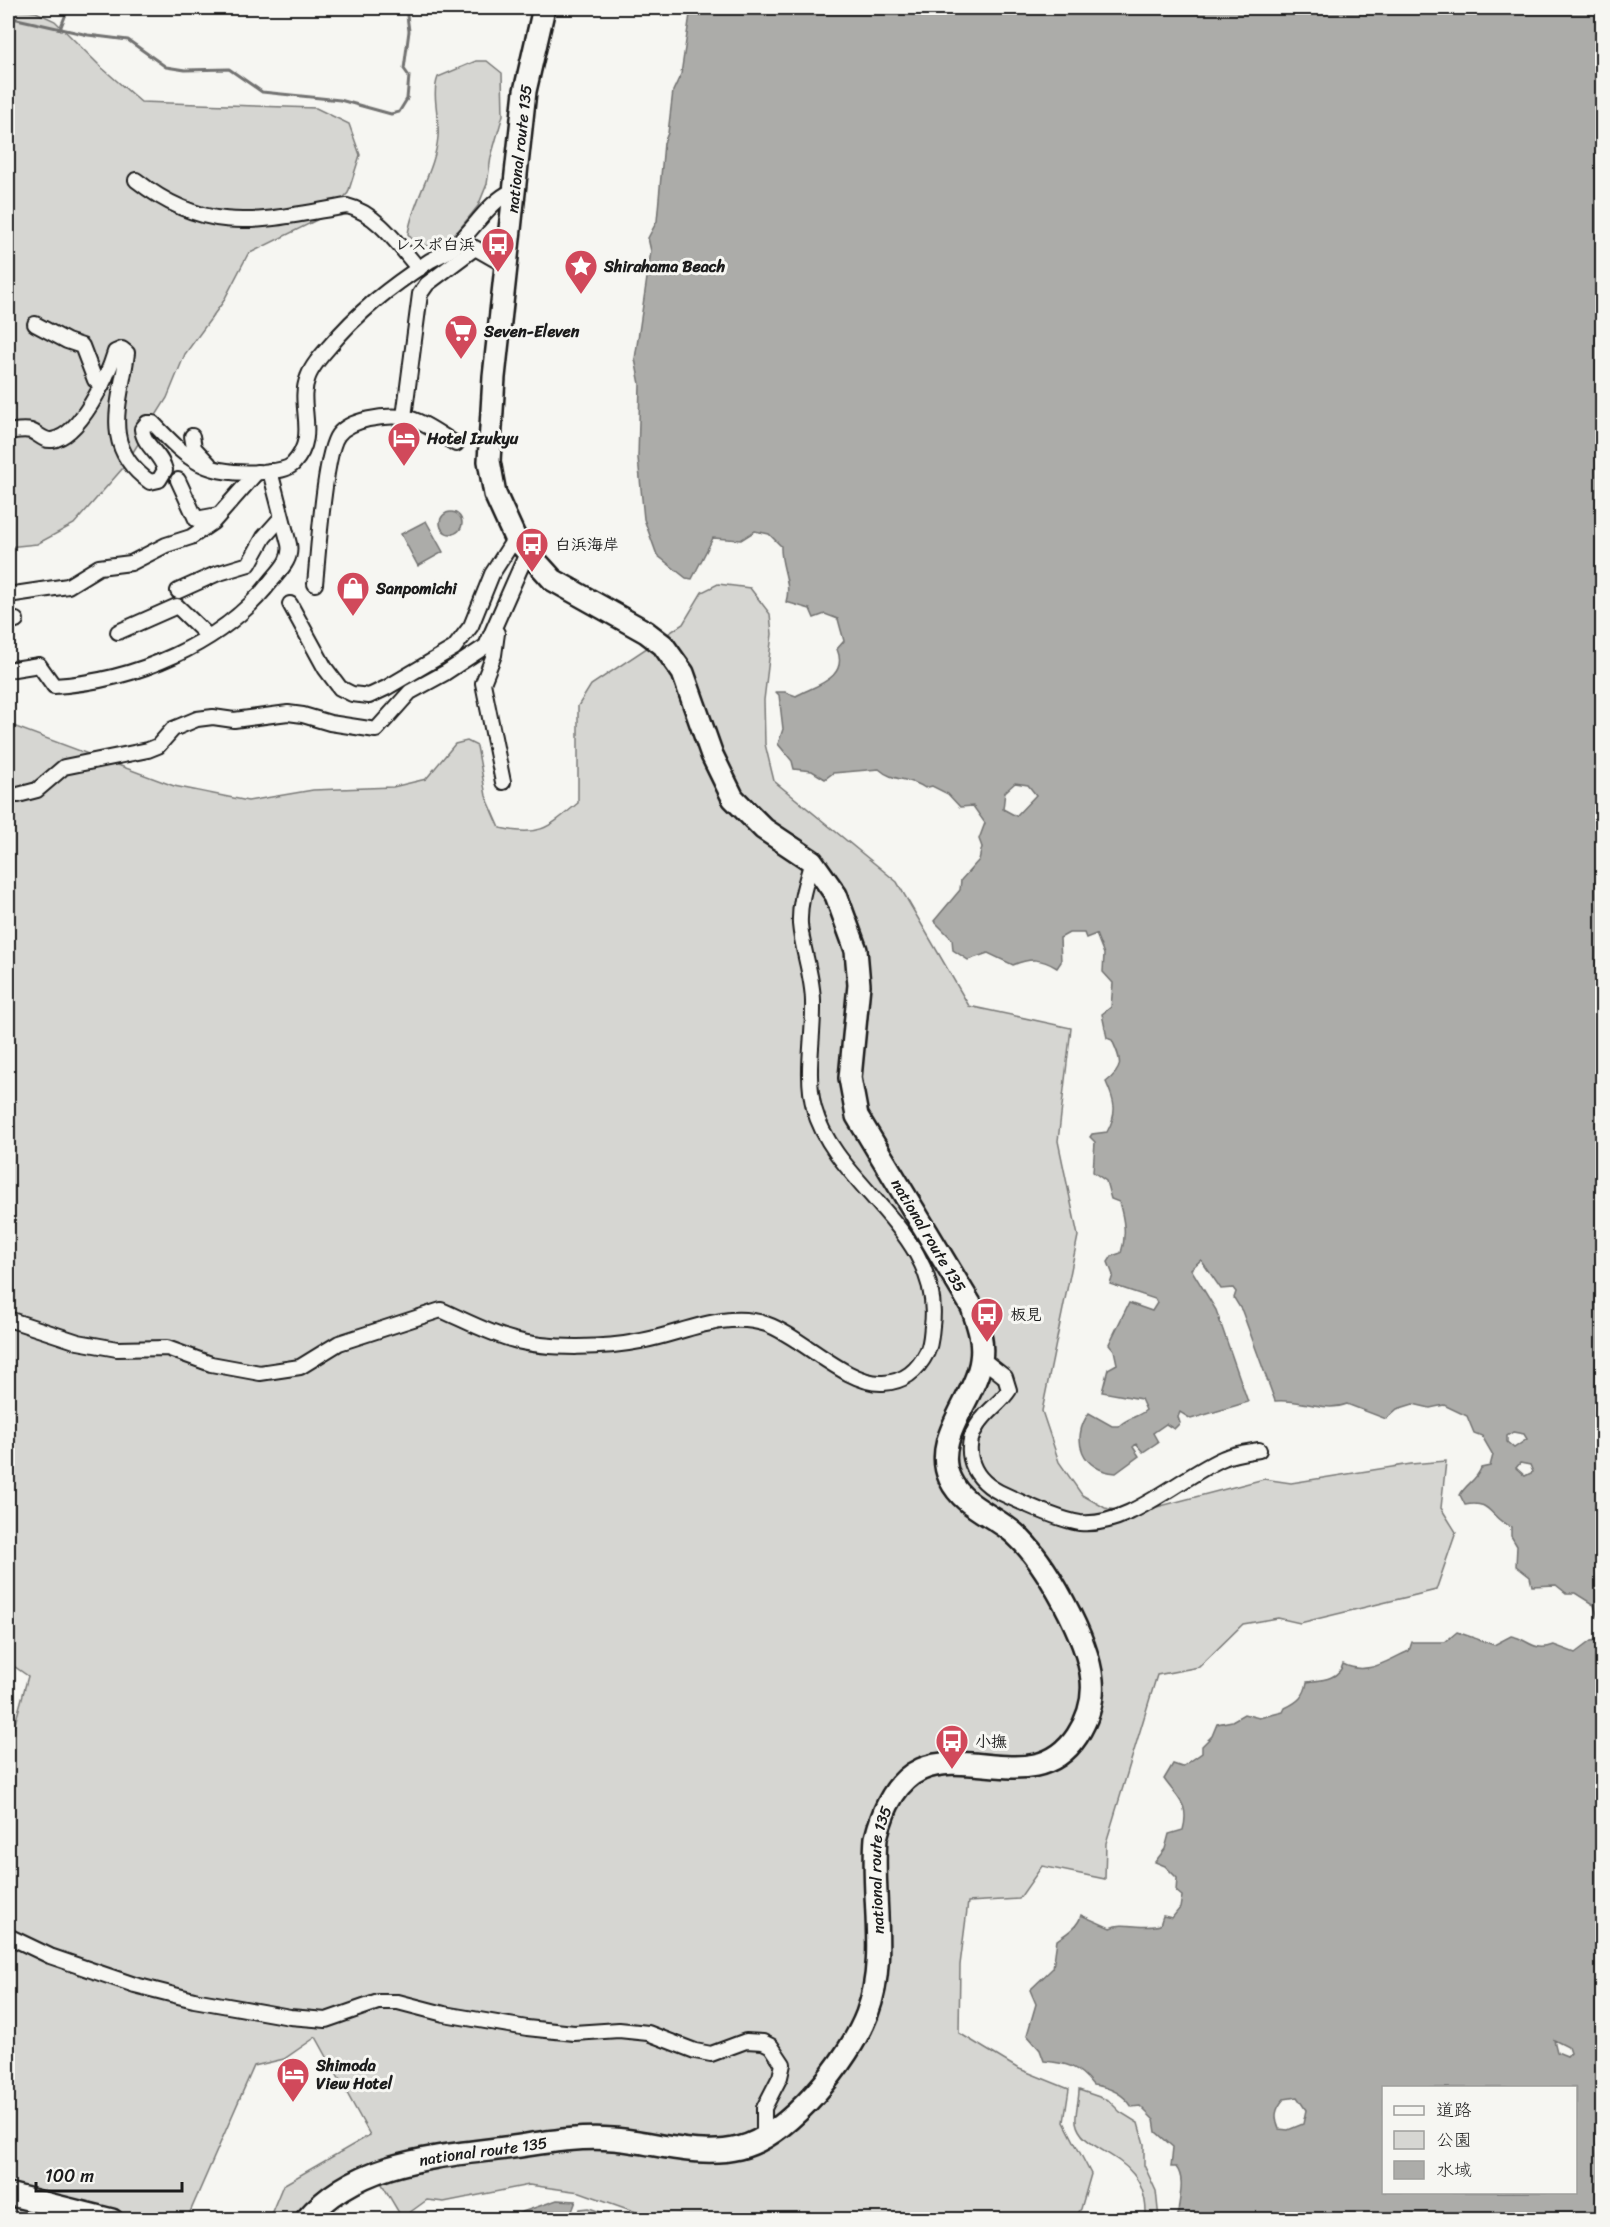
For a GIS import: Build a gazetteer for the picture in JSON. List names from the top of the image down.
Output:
{
  "streets": {
    "highway": ["national route 135"]
  },
  "places": {
    "bus stop": [
      "レスポ白浜",
      "白浜海岸",
      "板見",
      "小撫"
    ],
    "place": ["Shirahama Beach"],
    "supermarket": ["Seven-Eleven"],
    "hotel": ["Hotel Izukyu", "Shimoda View Hotel"],
    "shop": ["Sanpomichi"]
  },
  "legend": ["道路", "公園", "水域"],
  "scale_bar": "100 m"
}
